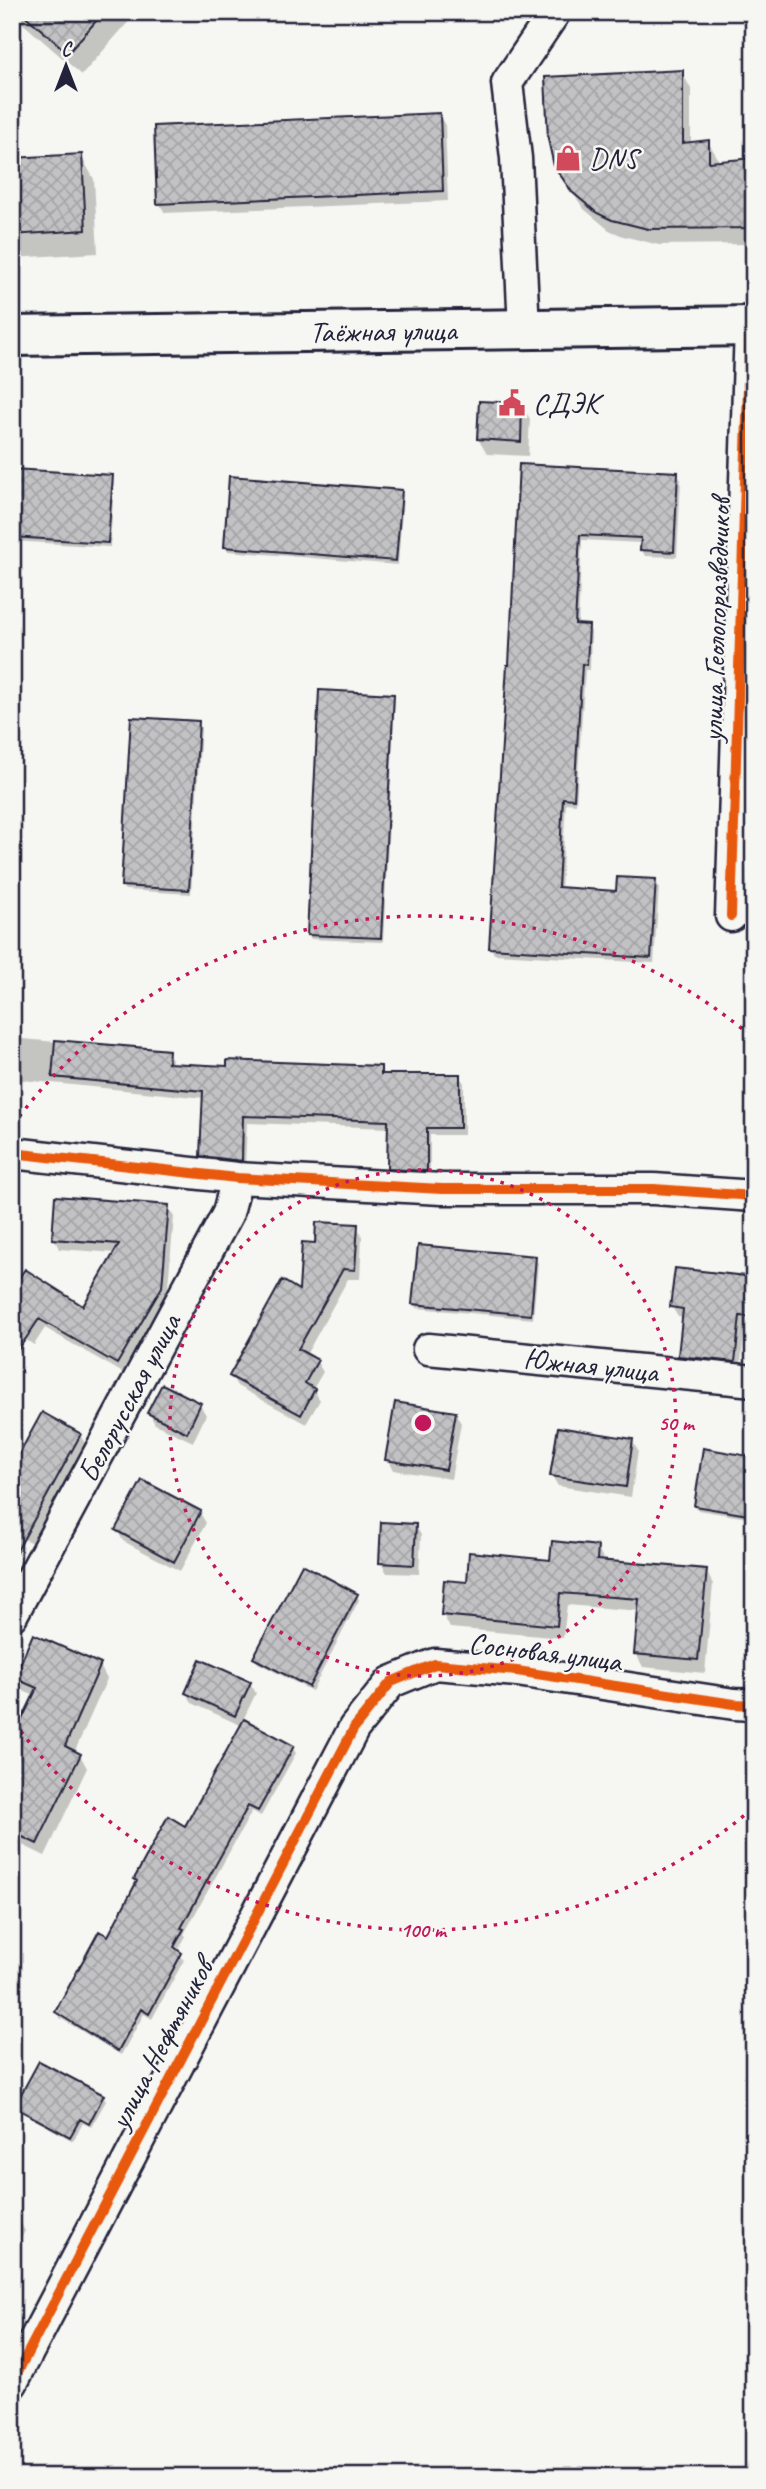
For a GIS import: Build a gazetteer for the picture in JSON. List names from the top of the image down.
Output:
{
  "streets": {
    "main road": ["Таёжная улица"],
    "street": [
      "улица Геологоразведчиков",
      "Южная улица",
      "Белорусская улица",
      "Сосновая улица",
      "улица Нефтяников"
    ]
  },
  "crossings": [
    ["Таёжная улица", "улица Геологоразведчиков"],
    ["Сосновая улица", "улица Нефтяников"]
  ],
  "places": {
    "shop": ["DNS"],
    "public building": ["СДЭК"]
  },
  "north": "top",
  "rings": ["50 m", "100 m"]
}
